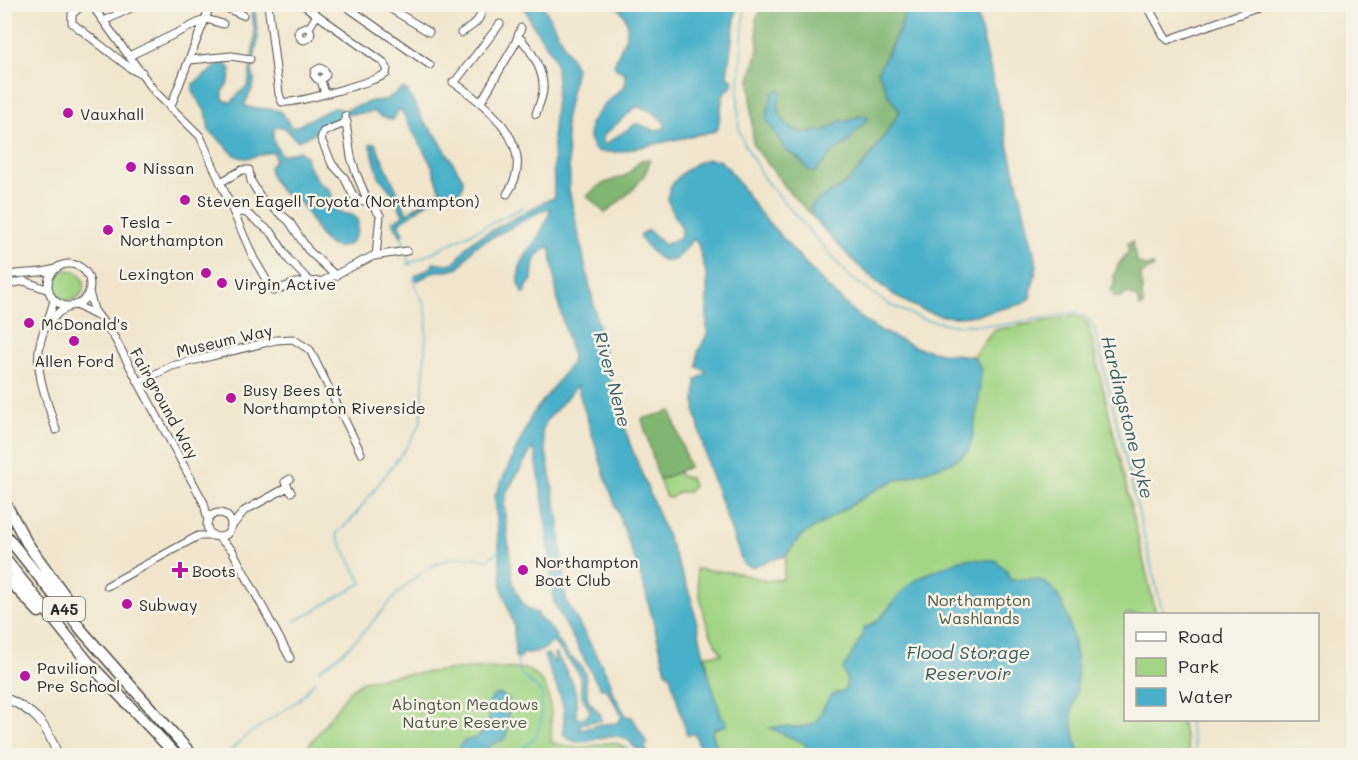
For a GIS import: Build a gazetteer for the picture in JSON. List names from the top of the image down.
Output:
{
  "streets": {
    "highway": ["A45"],
    "street": ["Museum Way", "Fairground Way"]
  },
  "crossings": [
    ["Museum Way", "Fairground Way"]
  ],
  "water": ["River Nene", "Hardingstone Dyke", "Flood Storage Reservoir"],
  "parks": ["Northampton Washlands", "Abington Meadows Nature Reserve"],
  "places": {
    "other": [
      "Vauxhall",
      "Nissan",
      "Steven Eagell Toyota (Northampton)",
      "Tesla - Northampton",
      "Lexington",
      "Virgin Active",
      "McDonald's",
      "Allen Ford",
      "Busy Bees at Northampton Riverside",
      "Northampton Boat Club",
      "Subway",
      "Pavilion Pre School"
    ],
    "health": ["Boots"]
  },
  "legend": ["Road", "Park", "Water"]
}
